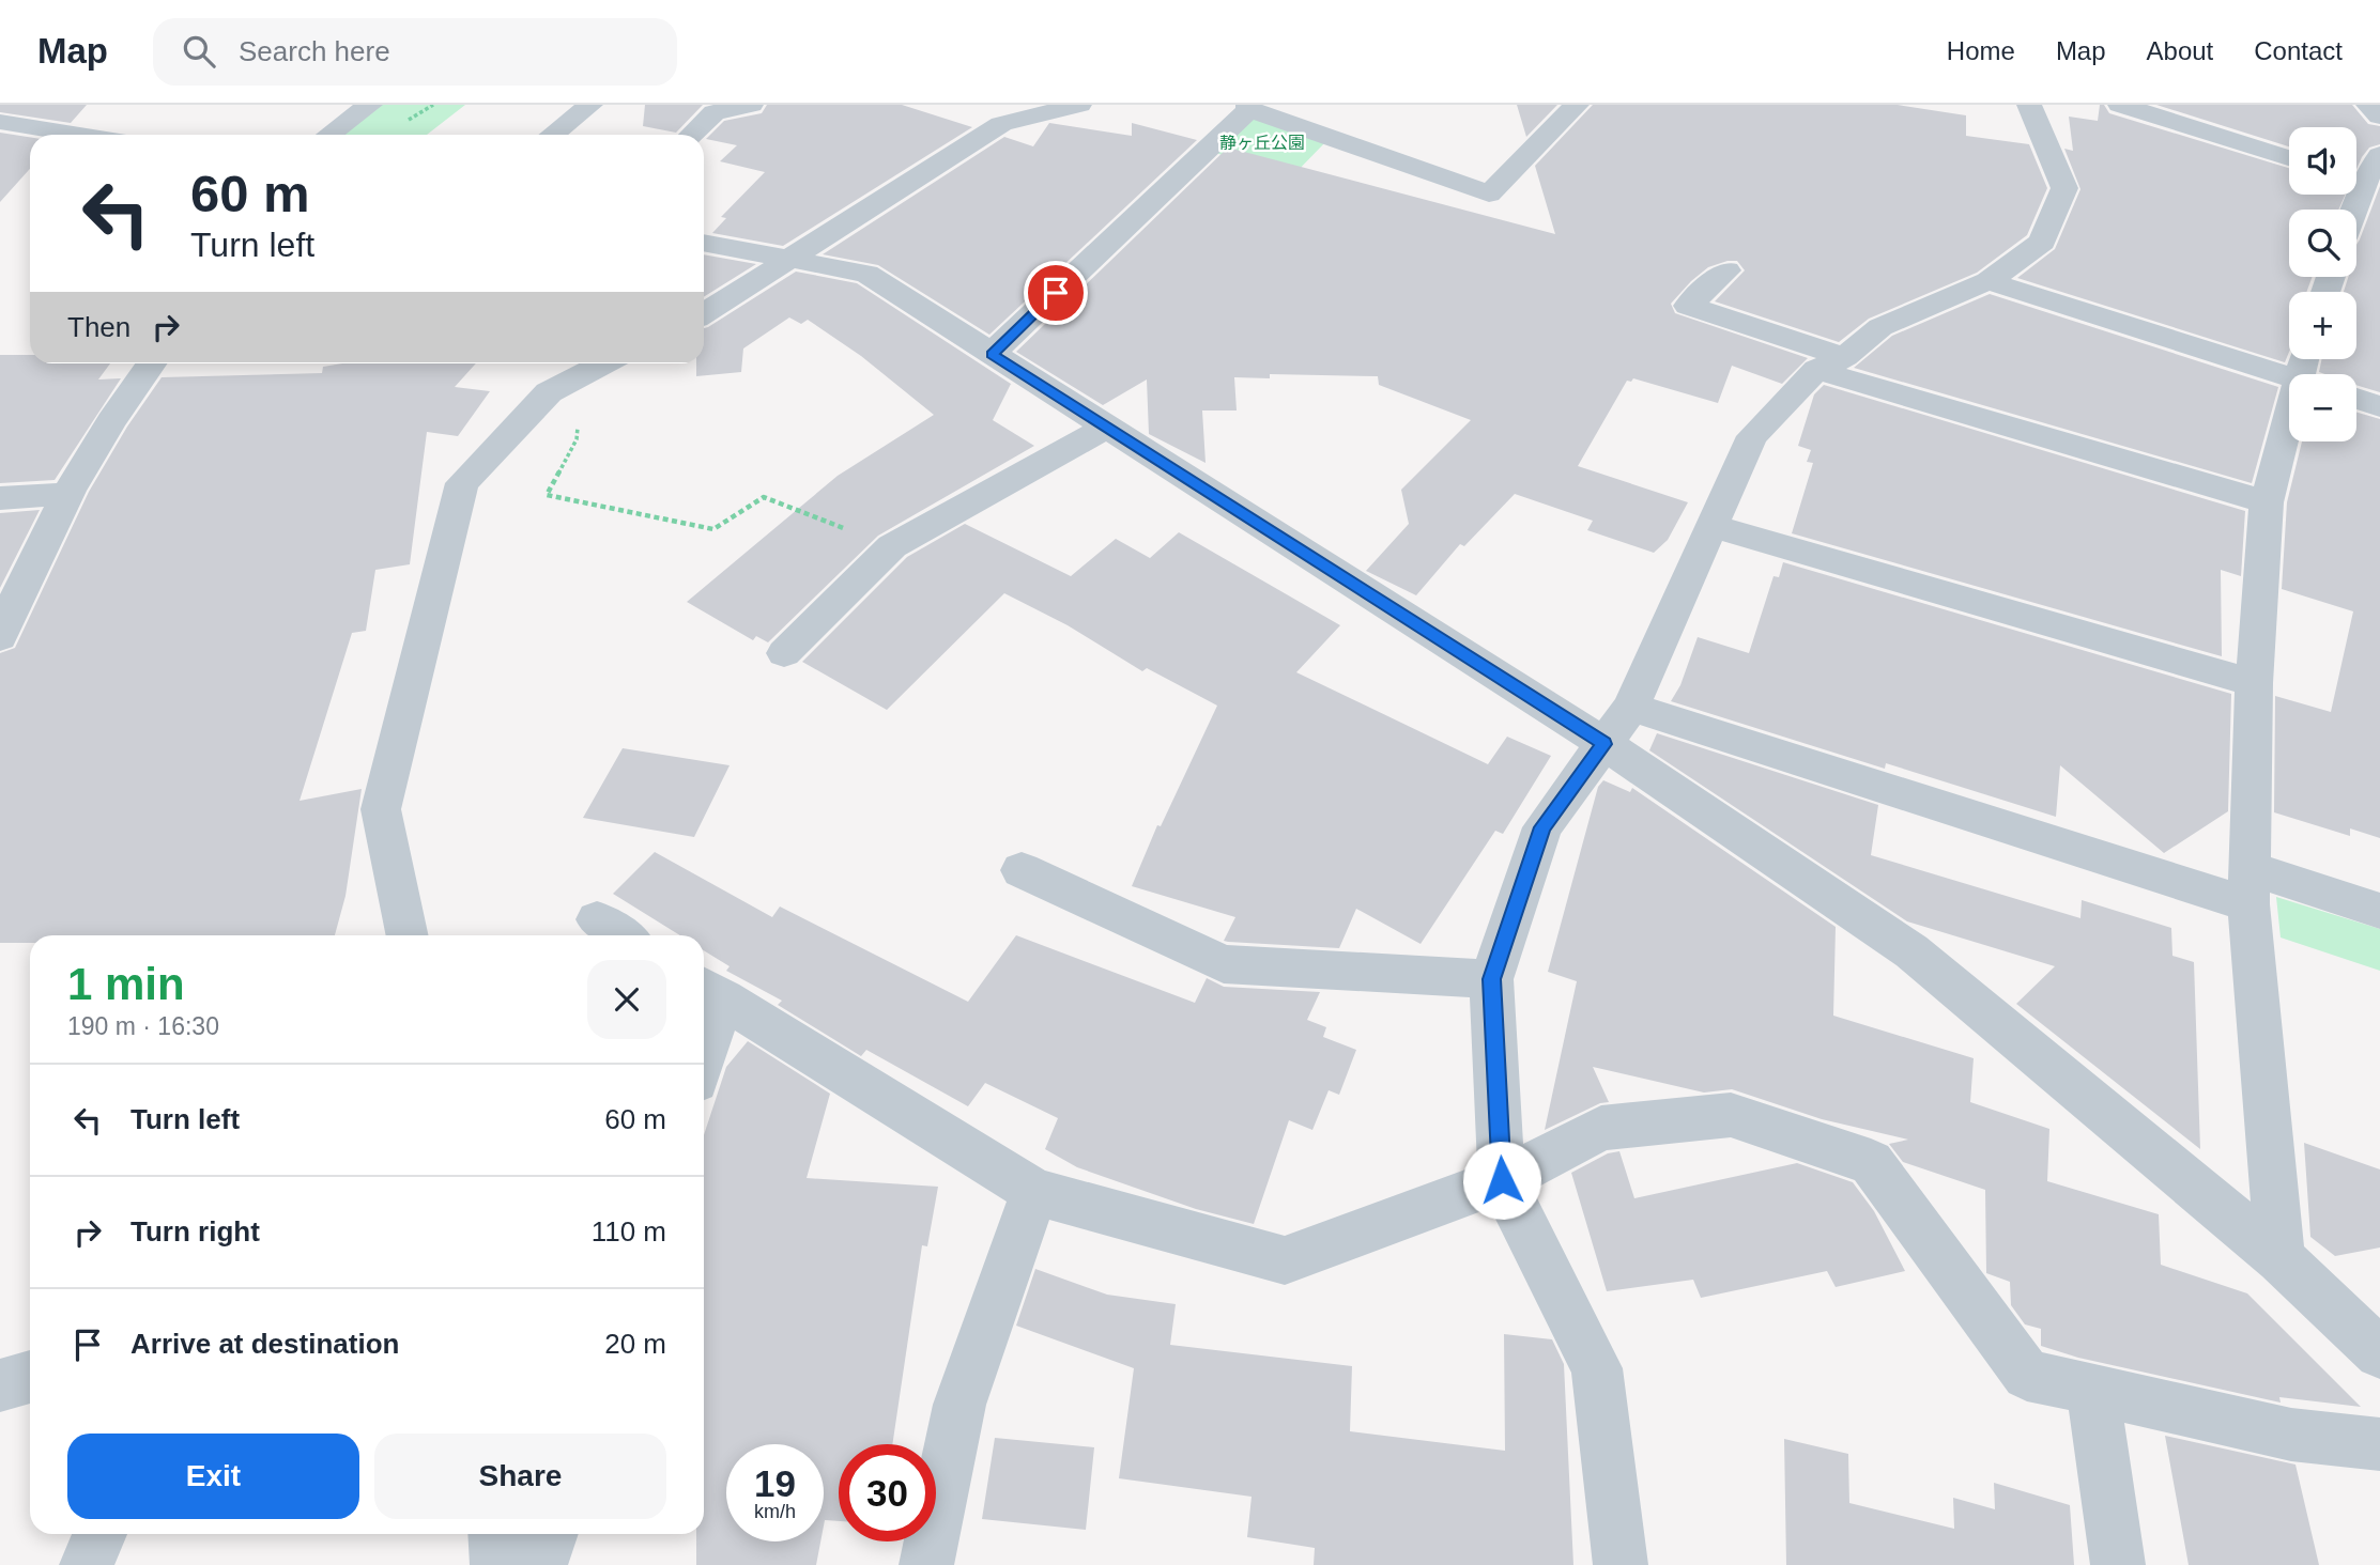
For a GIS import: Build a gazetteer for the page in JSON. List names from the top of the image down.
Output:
{
  "parks": ["静ヶ丘公園"],
  "page": {
    "header": "Map",
    "search": "Search here",
    "nav": [
      "Home",
      "Map",
      "About",
      "Contact"
    ],
    "map_buttons": ["+", "−"],
    "turn": ["60 m", "Turn left"],
    "then": "Then",
    "heading": ["1 min", "190 m · 16:30"],
    "list": [
      {
        "name": "Turn left",
        "value": "60 m"
      },
      {
        "name": "Turn right",
        "value": "110 m"
      },
      {
        "name": "Arrive at destination",
        "value": "20 m"
      }
    ],
    "buttons": ["Exit", "Share"],
    "speed": "19 km/h",
    "limit": "30"
  }
}
